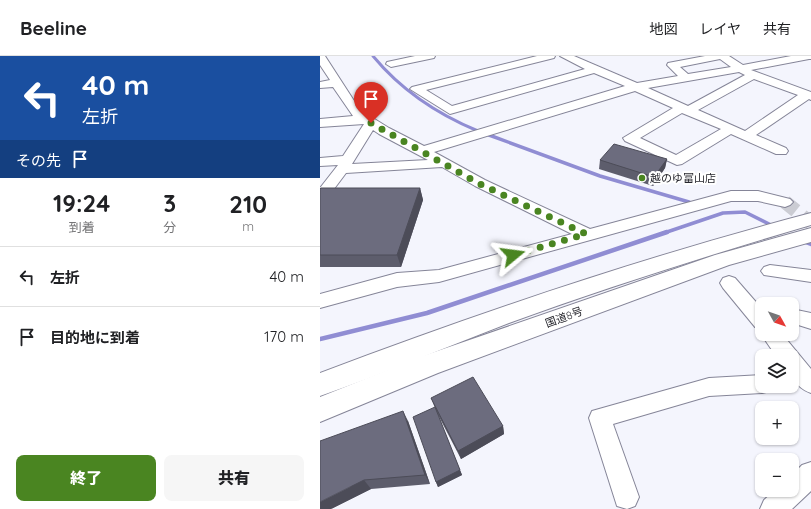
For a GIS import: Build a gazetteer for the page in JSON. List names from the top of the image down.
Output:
{
  "streets": {
    "highway": ["国道8号"]
  },
  "places": ["越のゆ富山店"],
  "north": "bottom right",
  "page": {
    "header": "Beeline",
    "nav": ["地図", "レイヤ", "共有"],
    "turn": ["40 m", "左折"],
    "then": "その先",
    "eta": [
      "19:24",
      "到着",
      "3",
      "分",
      "210",
      "m"
    ],
    "list": [
      {
        "name": "左折",
        "value": "40 m"
      },
      {
        "name": "目的地に到着",
        "value": "170 m"
      }
    ],
    "map_buttons": ["+", "−"],
    "buttons": ["終了", "共有"]
  }
}
